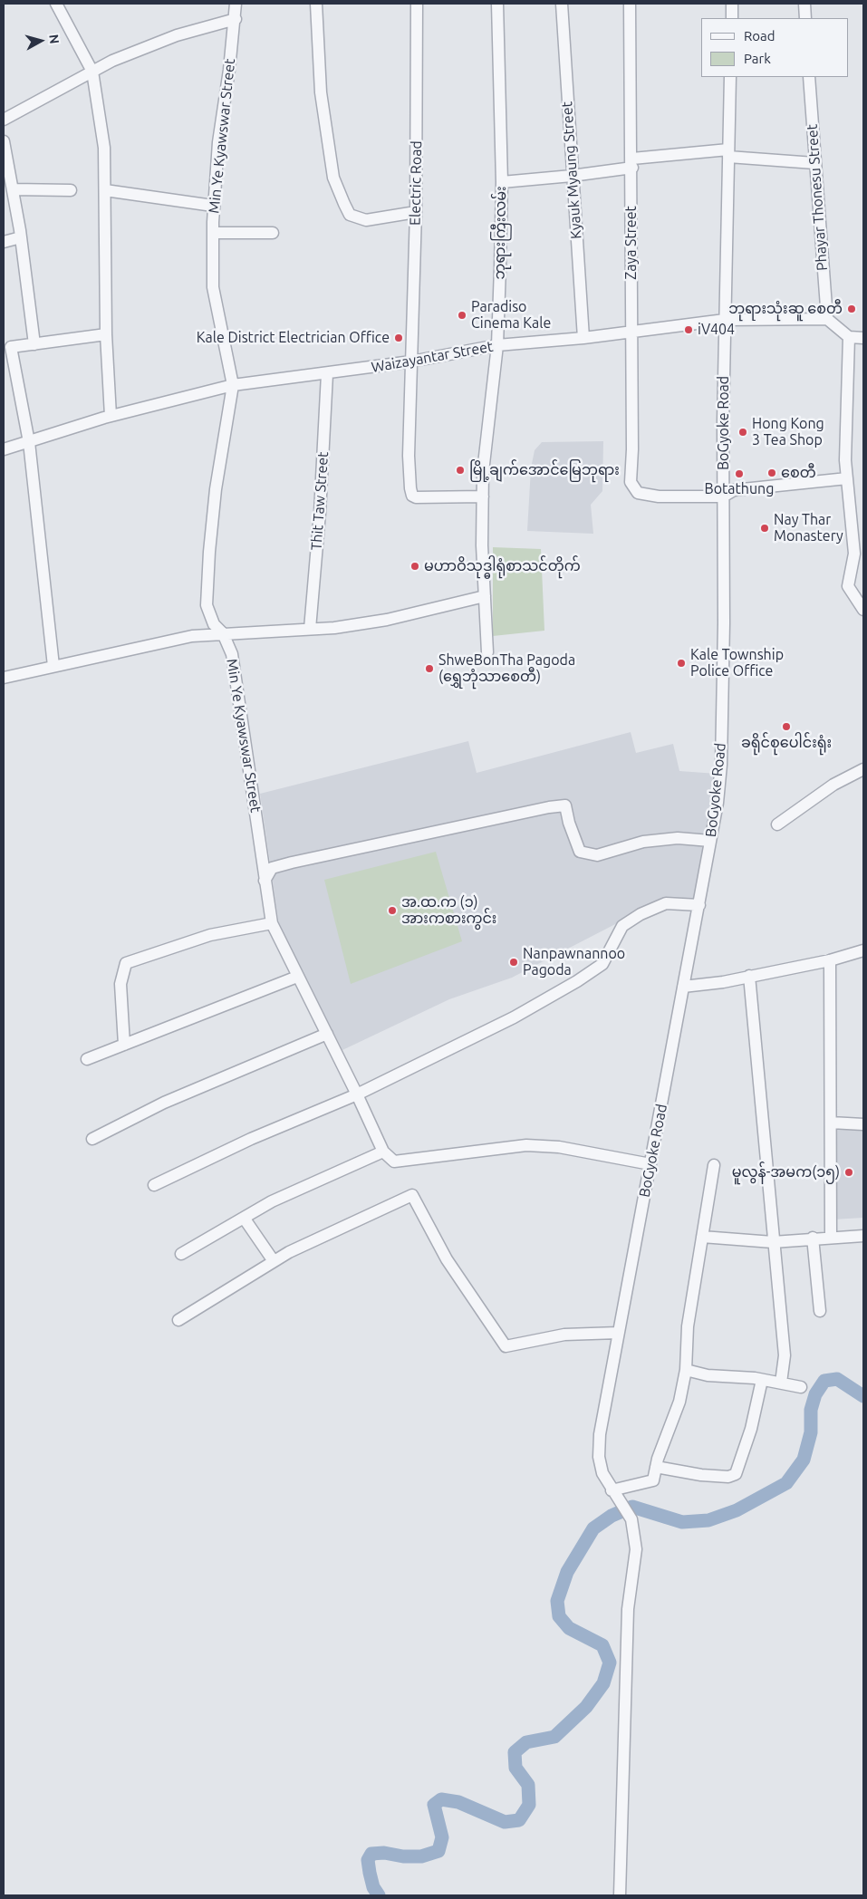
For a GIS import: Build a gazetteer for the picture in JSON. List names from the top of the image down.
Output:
{
  "streets": {
    "street": [
      "Min Ye Kyawswar Street",
      "Kyauk Myaung Street",
      "Electric Road",
      "Phayar Thonesu Street",
      "ဘုရားကြီးလမ်း",
      "Zaya Street",
      "Waizayantar Street",
      "BoGyoke Road",
      "Thit Taw Street"
    ]
  },
  "crossings": [
    ["Min Ye Kyawswar Street", "Waizayantar Street"],
    ["Kyauk Myaung Street", "Waizayantar Street"],
    ["Electric Road", "ဘုရားကြီးလမ်း"],
    ["Electric Road", "Waizayantar Street"],
    ["Phayar Thonesu Street", "Waizayantar Street"],
    ["ဘုရားကြီးလမ်း", "Waizayantar Street"],
    ["Zaya Street", "Waizayantar Street"],
    ["Zaya Street", "BoGyoke Road"],
    ["Waizayantar Street", "BoGyoke Road"],
    ["Waizayantar Street", "Thit Taw Street"]
  ],
  "places": [
    "ဘုရားသုံးဆူ စေတီ",
    "Paradiso Cinema Kale",
    "iV404",
    "Kale District Electrician Office",
    "Hong Kong 3 Tea Shop",
    "မြို့ချက်အောင်မြေဘုရား",
    "စေတီ",
    "Botathung",
    "Nay Thar Monastery",
    "မဟာဝိသုဒ္ဓါရုံစာသင်တိုက်",
    "Kale Township Police Office",
    "ShweBonTha Pagoda (ရွှေဘုံသာစေတီ)",
    "ခရိုင်စုပေါင်းရုံး",
    "အ.ထ.က (၁) အားကစားကွင်း",
    "Nanpawnannoo Pagoda",
    "မူလွန်-အမက(၁၅)"
  ],
  "legend": ["Road", "Park"],
  "north": "right"
}
